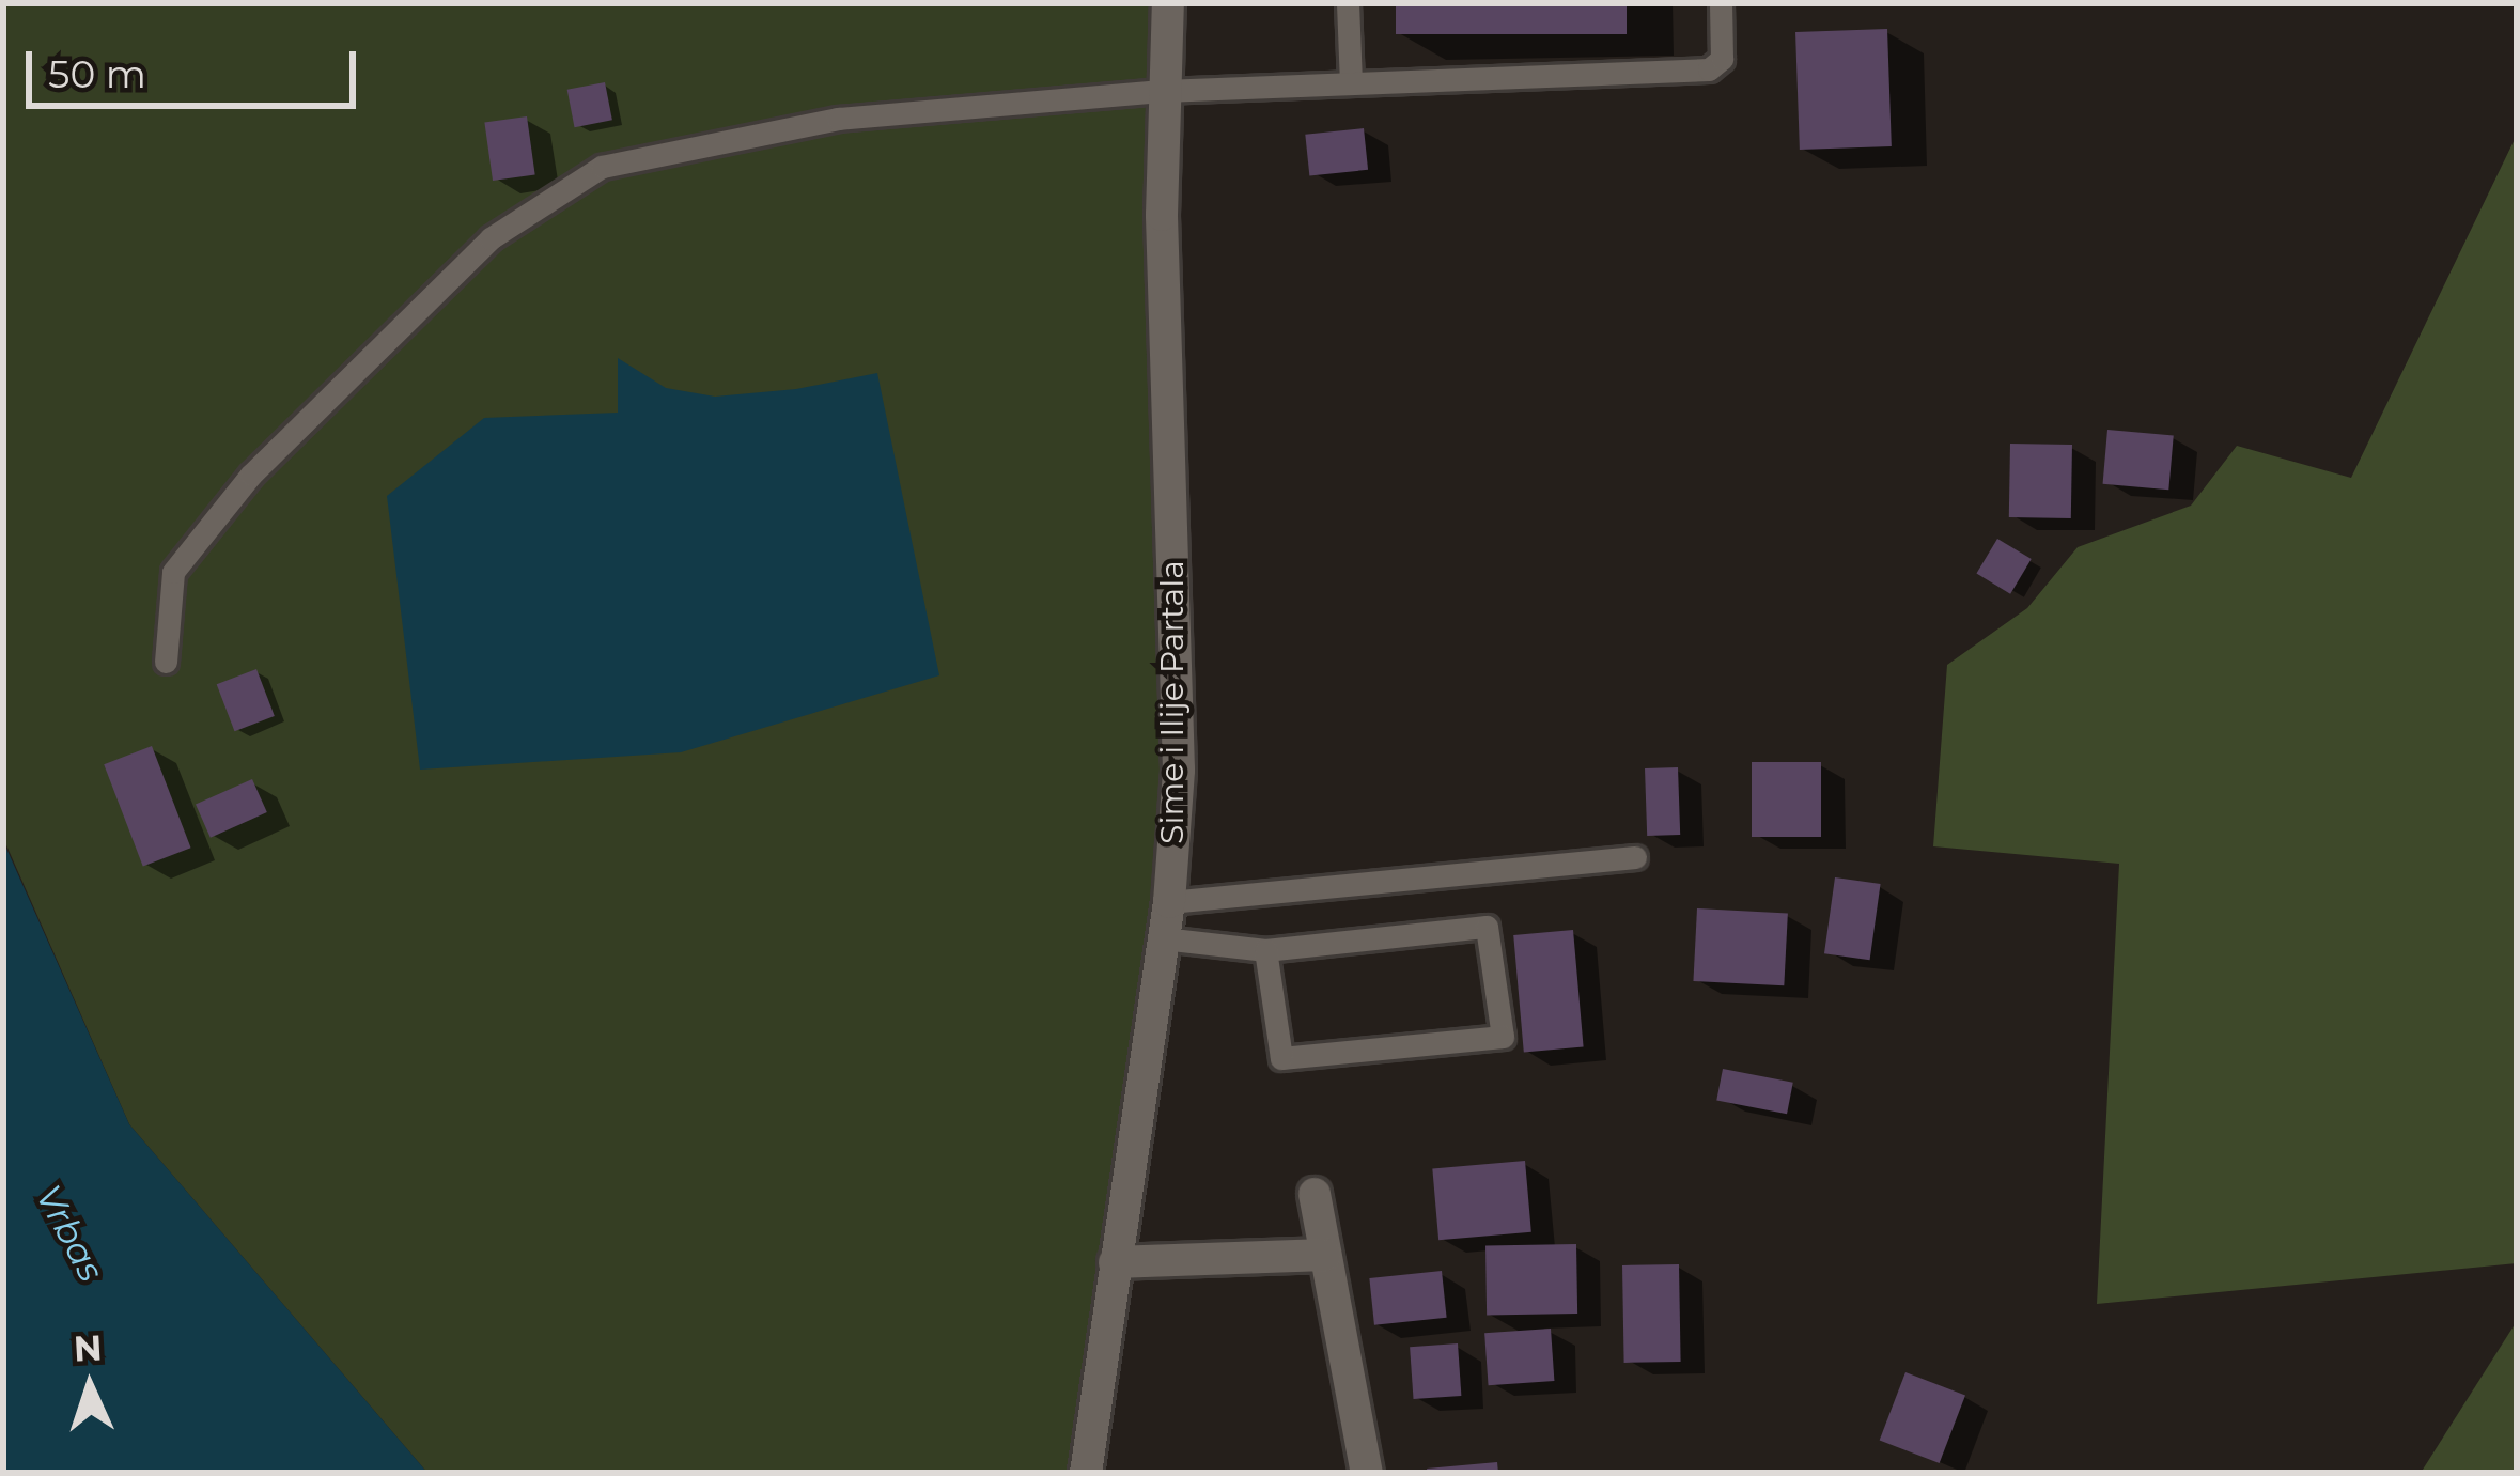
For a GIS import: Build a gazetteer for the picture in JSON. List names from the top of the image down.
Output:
{
  "streets": {
    "street": ["Sime i Ilije Partala"]
  },
  "water": ["Vrbas"],
  "scale_bar": "50 m",
  "north": "top"
}
